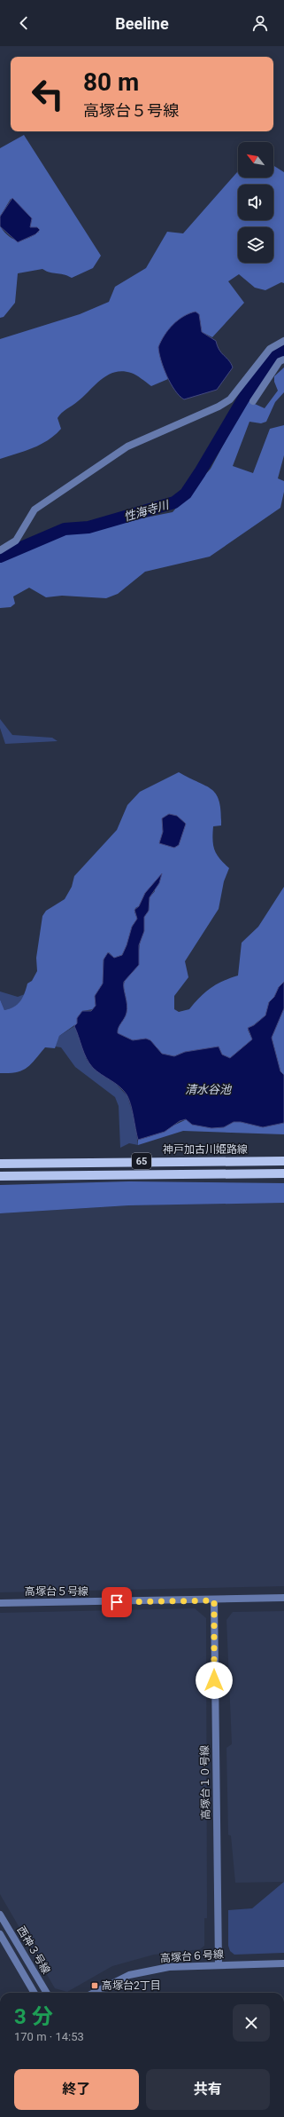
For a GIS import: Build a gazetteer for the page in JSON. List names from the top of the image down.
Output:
{
  "streets": {
    "main road": ["神戸加古川姫路線", "65"],
    "street": [
      "高塚台５号線",
      "高塚台１０号線",
      "西神３号線",
      "高塚台６号線"
    ]
  },
  "crossings": [
    ["高塚台５号線", "高塚台１０号線"],
    ["高塚台１０号線", "高塚台６号線"]
  ],
  "water": ["性海寺川", "清水谷池"],
  "places": {
    "transit": ["高塚台2丁目"]
  },
  "north": "top left",
  "page": {
    "header": "Beeline",
    "turn": ["80 m", "高塚台５号線"],
    "heading": ["3 分", "170 m · 14:53"],
    "buttons": ["終了", "共有"]
  }
}
